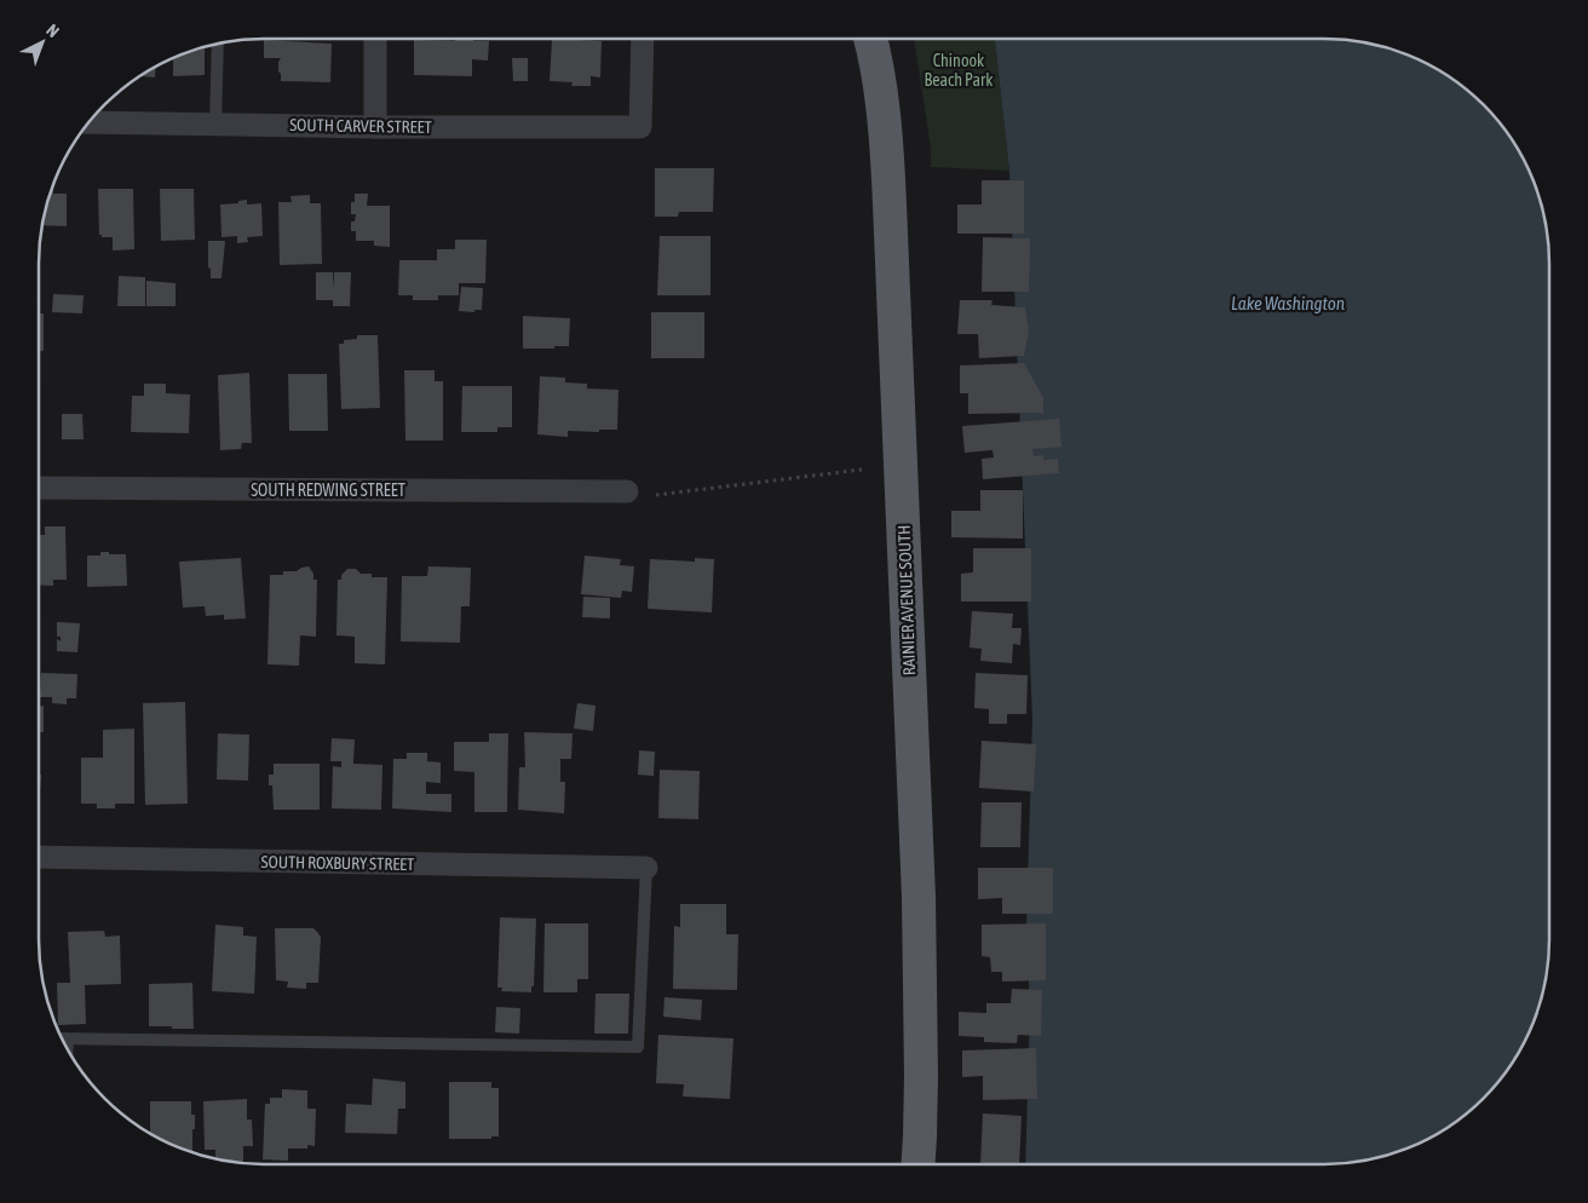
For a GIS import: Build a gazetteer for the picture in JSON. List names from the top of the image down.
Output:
{
  "streets": {
    "main road": ["RAINIER AVENUE SOUTH"],
    "street": ["SOUTH CARVER STREET", "SOUTH REDWING STREET", "SOUTH ROXBURY STREET"]
  },
  "water": ["Lake Washington"],
  "parks": ["Chinook Beach Park"],
  "north": "top right"
}
